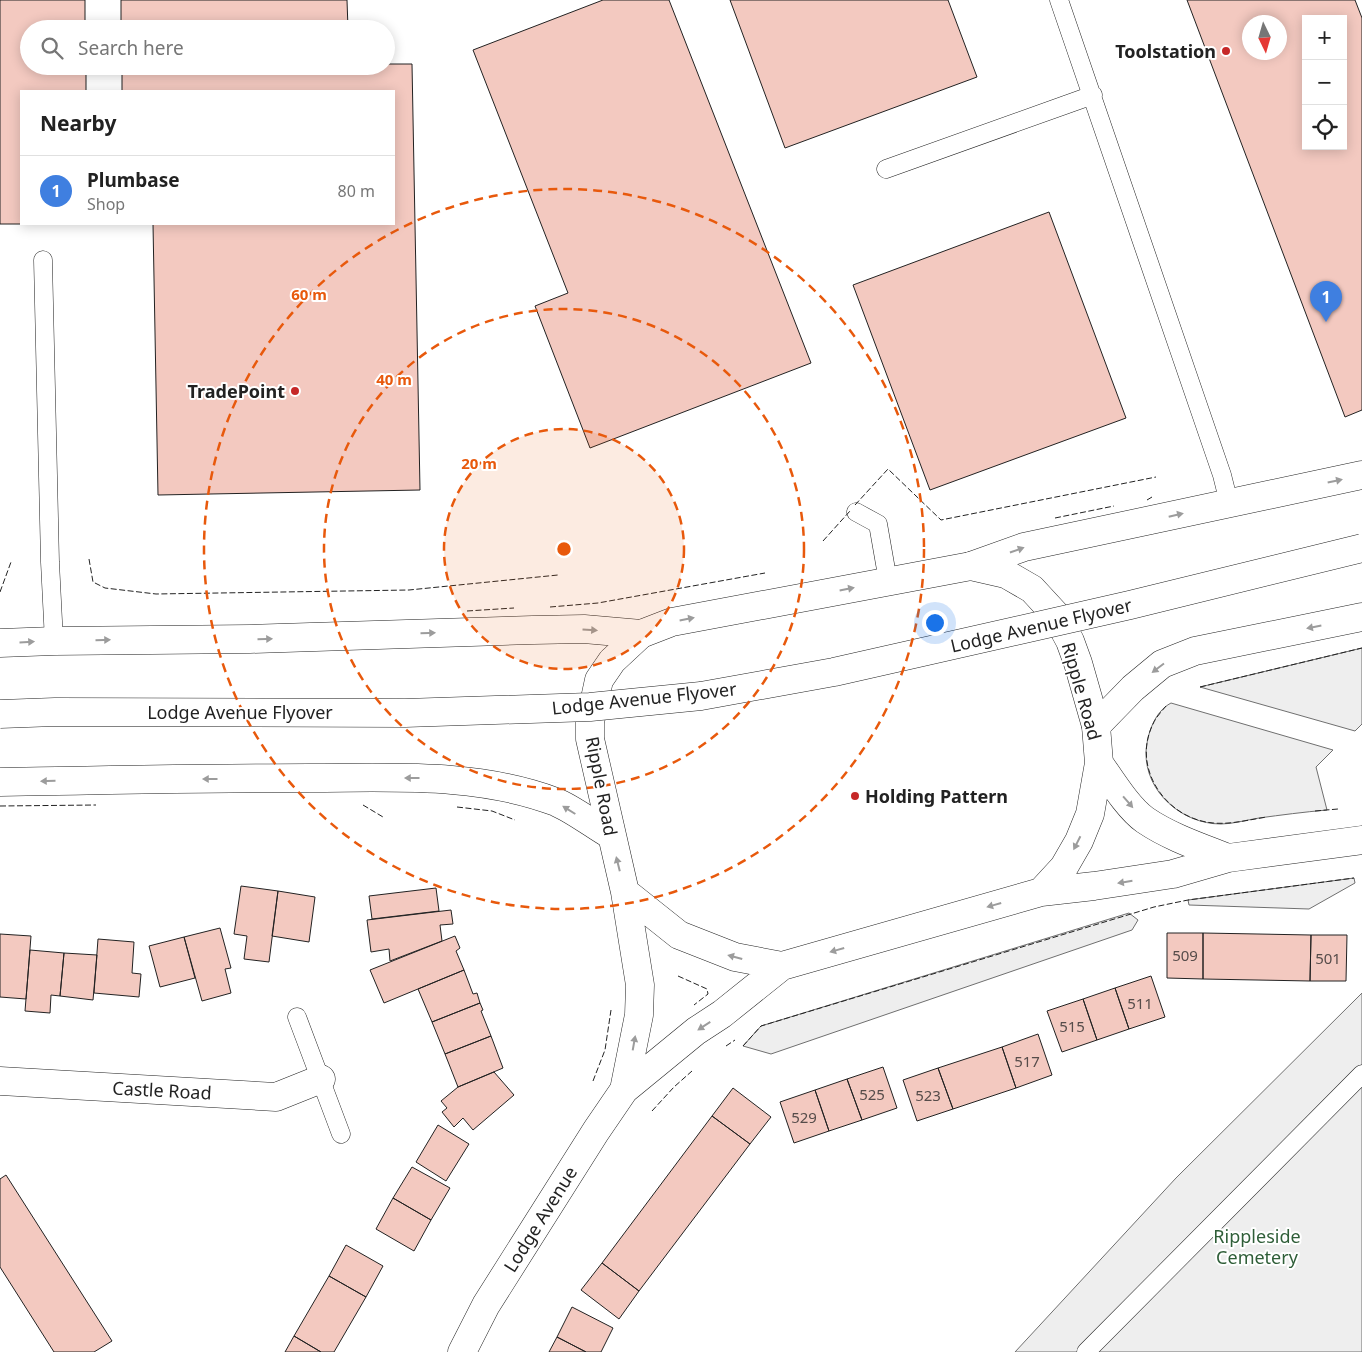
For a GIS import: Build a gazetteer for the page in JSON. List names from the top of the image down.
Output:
{
  "streets": {
    "main road": [
      "Lodge Avenue Flyover",
      "Ripple Road",
      "Castle Road",
      "Lodge Avenue"
    ]
  },
  "crossings": [
    ["Ripple Road", "Lodge Avenue"]
  ],
  "parks": ["Rippleside Cemetery"],
  "places": ["Toolstation", "TradePoint", "Holding Pattern"],
  "house_numbers": [
    "509",
    "501",
    "511",
    "515",
    "517",
    "525",
    "523",
    "529"
  ],
  "north": "bottom",
  "page": {
    "map_buttons": ["+", "−"],
    "search": "Search here",
    "heading": "Nearby",
    "list": [
      {
        "mark": "1",
        "name": "Plumbase",
        "note": "Shop",
        "value": "80 m"
      }
    ],
    "pins": "1"
  },
  "rings": ["60 m", "40 m", "20 m"]
}
